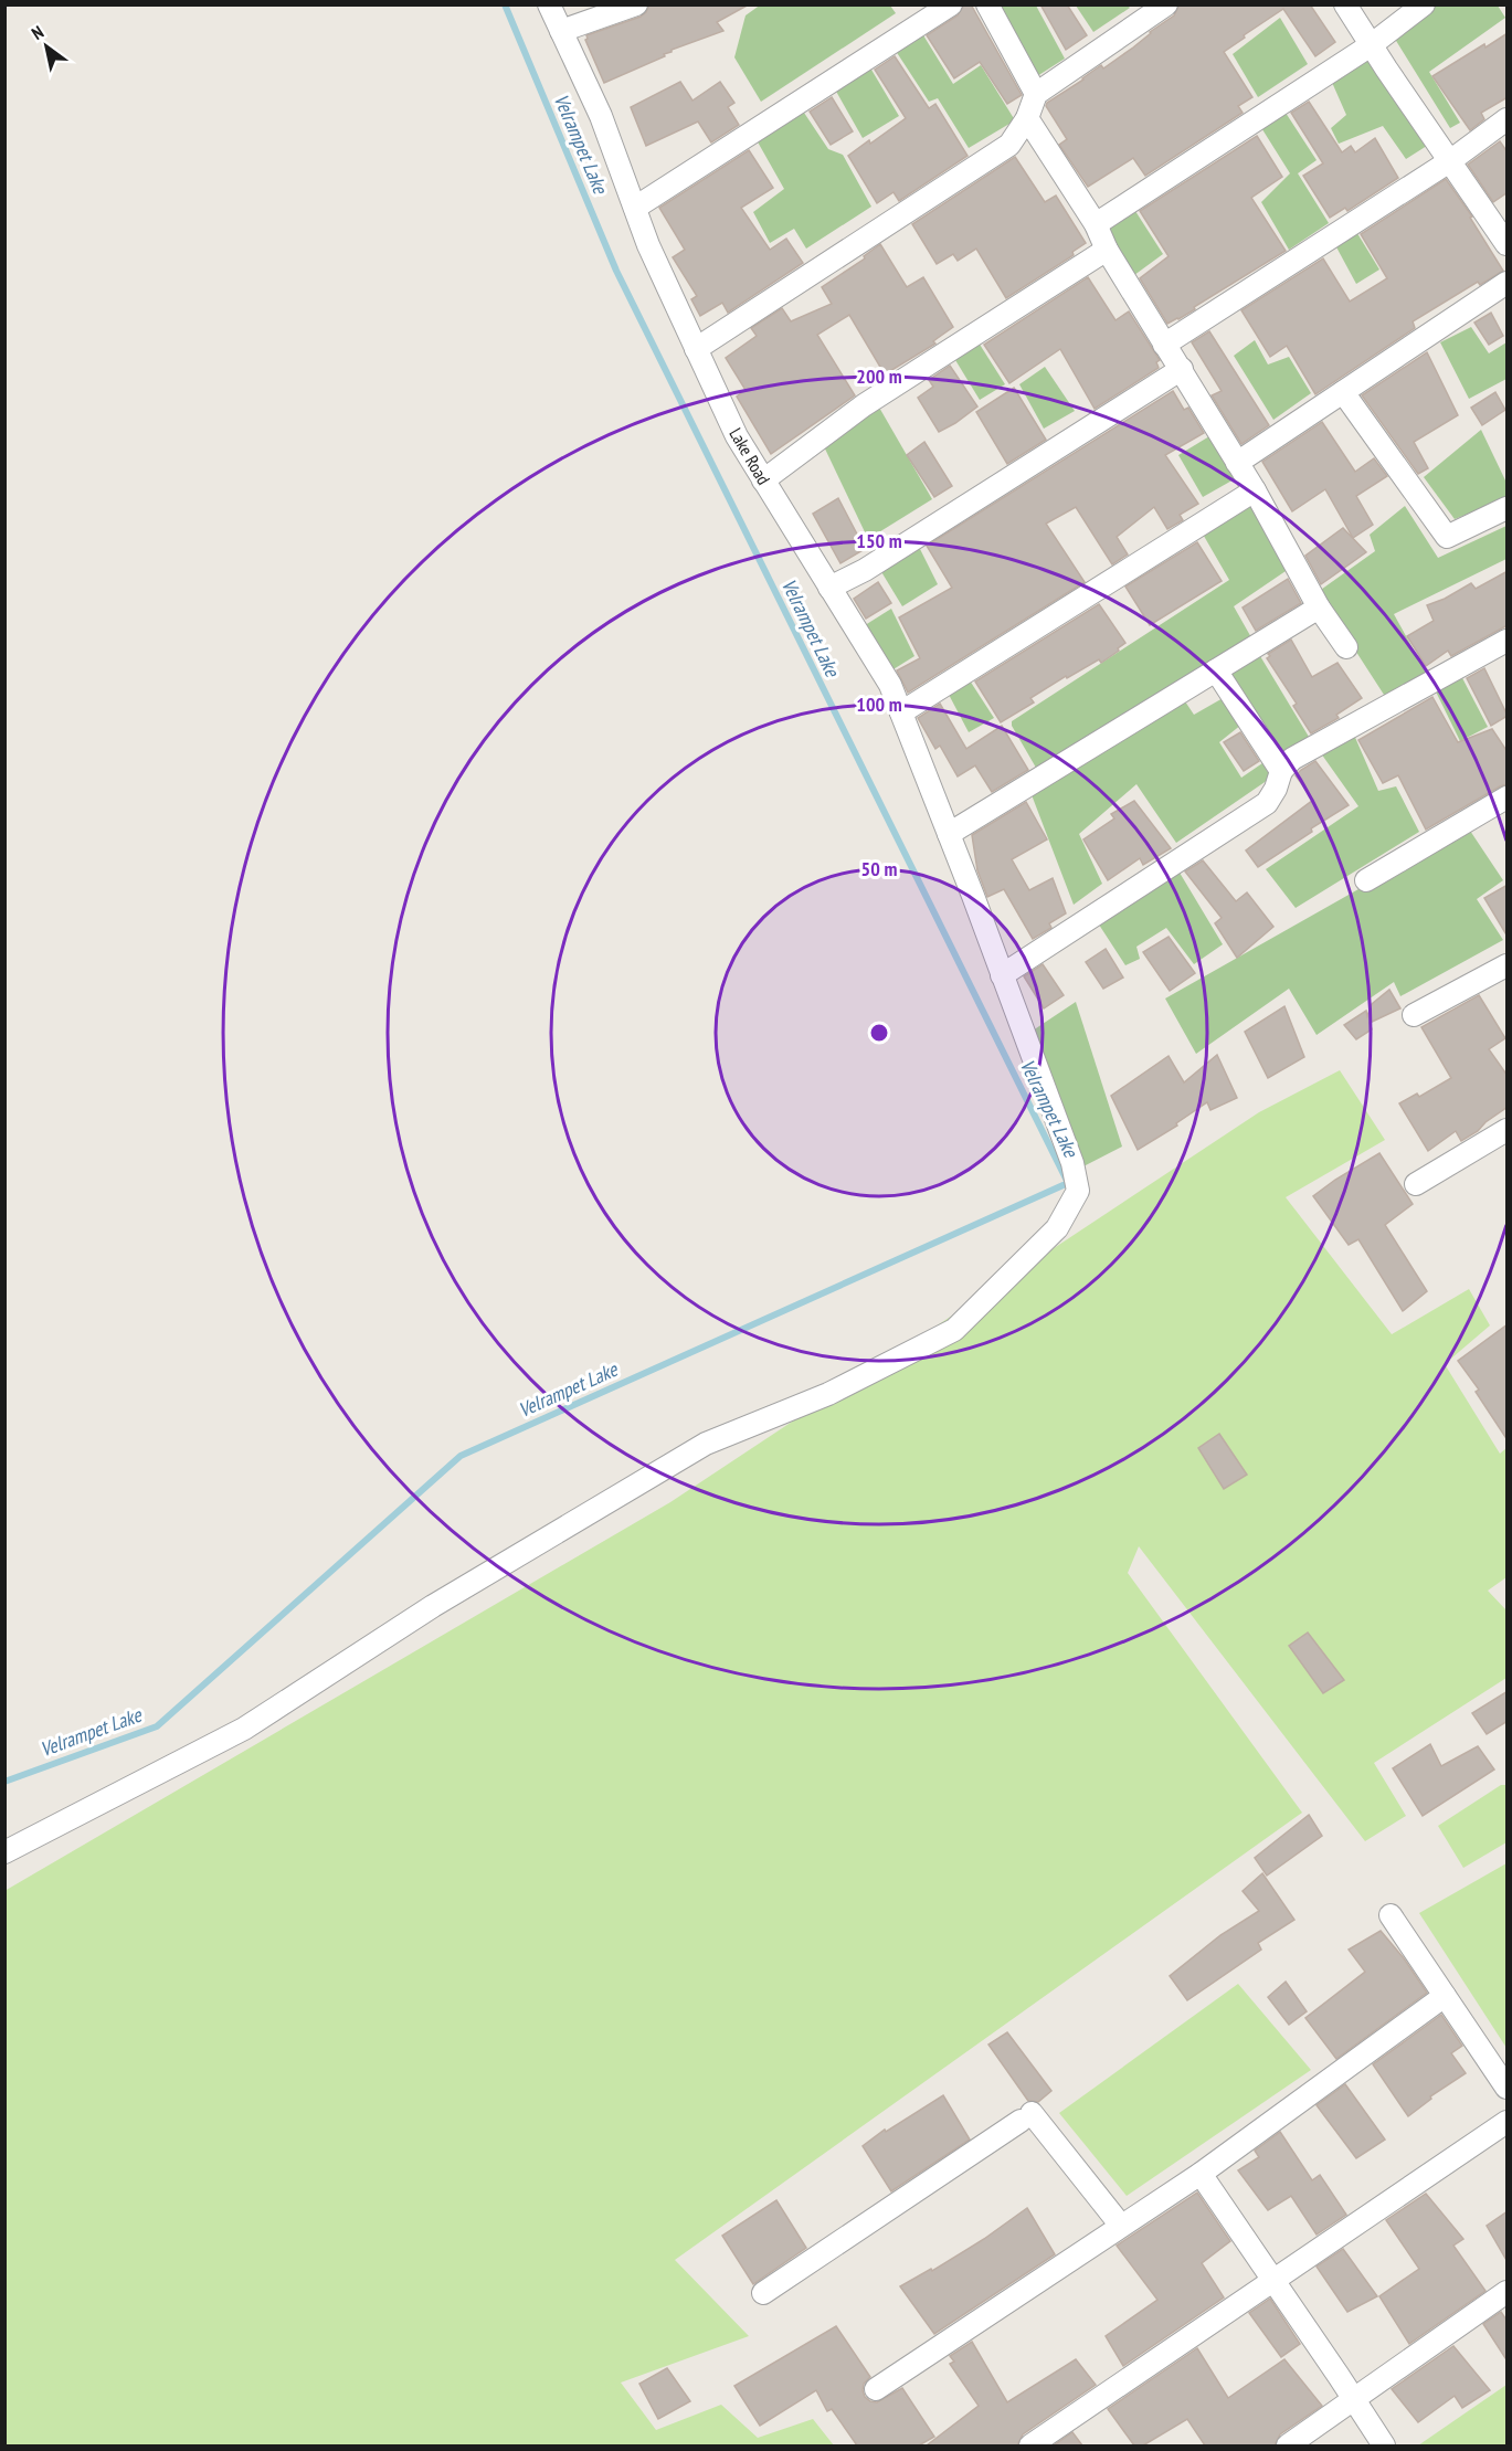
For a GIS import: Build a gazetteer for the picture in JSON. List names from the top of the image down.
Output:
{
  "streets": {
    "street": ["Lake Road"]
  },
  "water": ["Velrampet Lake"],
  "north": "top left",
  "rings": [
    "200 m",
    "150 m",
    "100 m",
    "50 m"
  ]
}
